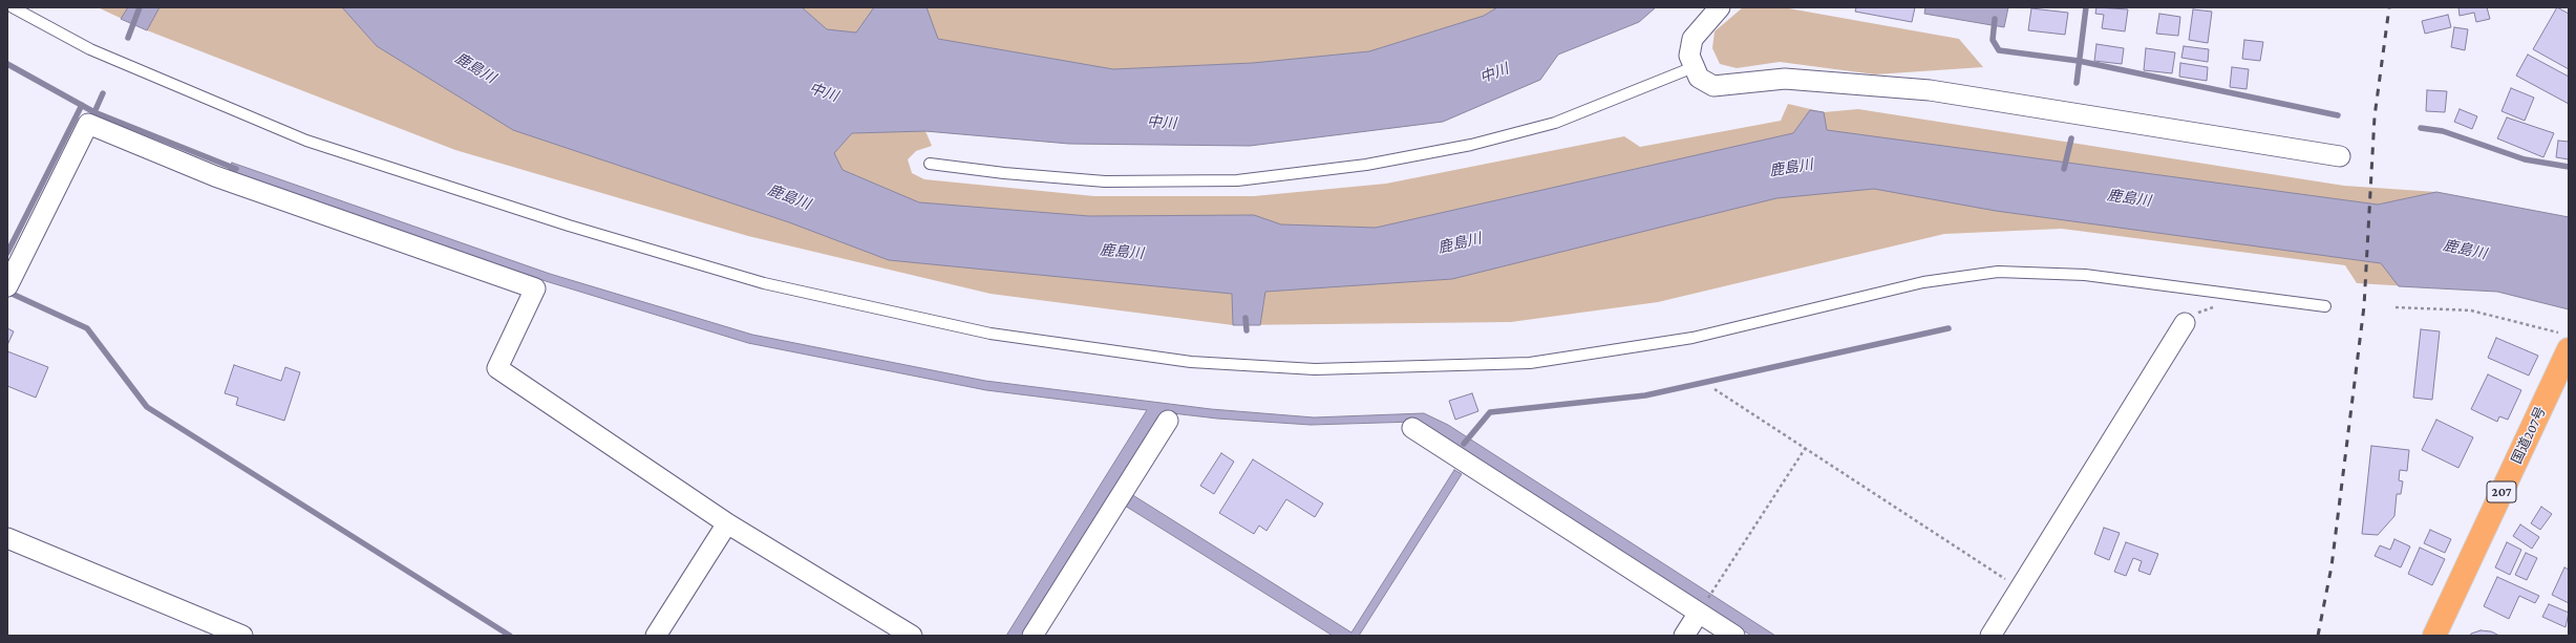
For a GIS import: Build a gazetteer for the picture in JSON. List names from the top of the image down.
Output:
{
  "streets": {
    "highway": ["国道207号", "207"]
  },
  "water": ["鹿島川", "中川"]
}
